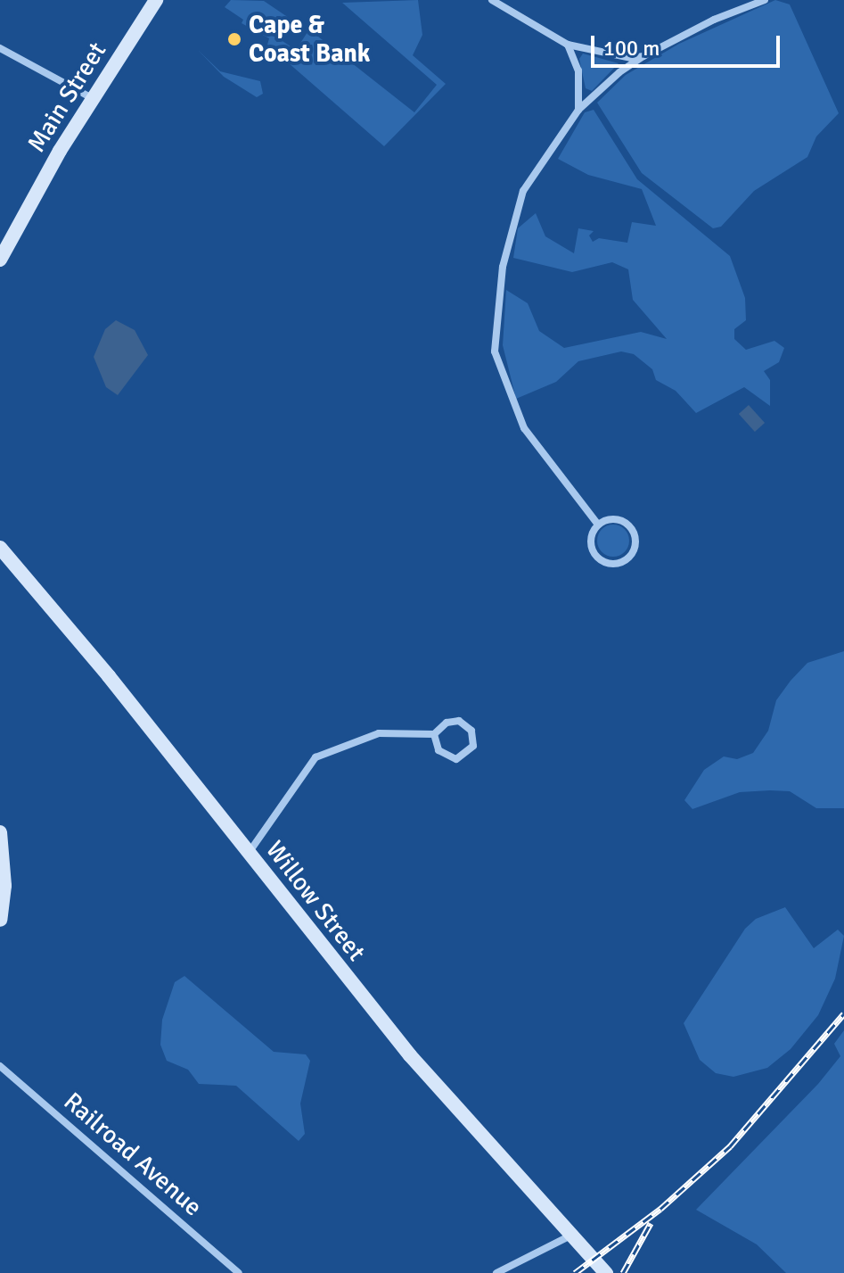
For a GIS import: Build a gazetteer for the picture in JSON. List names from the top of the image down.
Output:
{
  "streets": {
    "main road": ["Main Street", "Willow Street"],
    "street": ["Railroad Avenue"]
  },
  "places": ["Cape & Coast Bank"],
  "scale_bar": "100 m"
}
